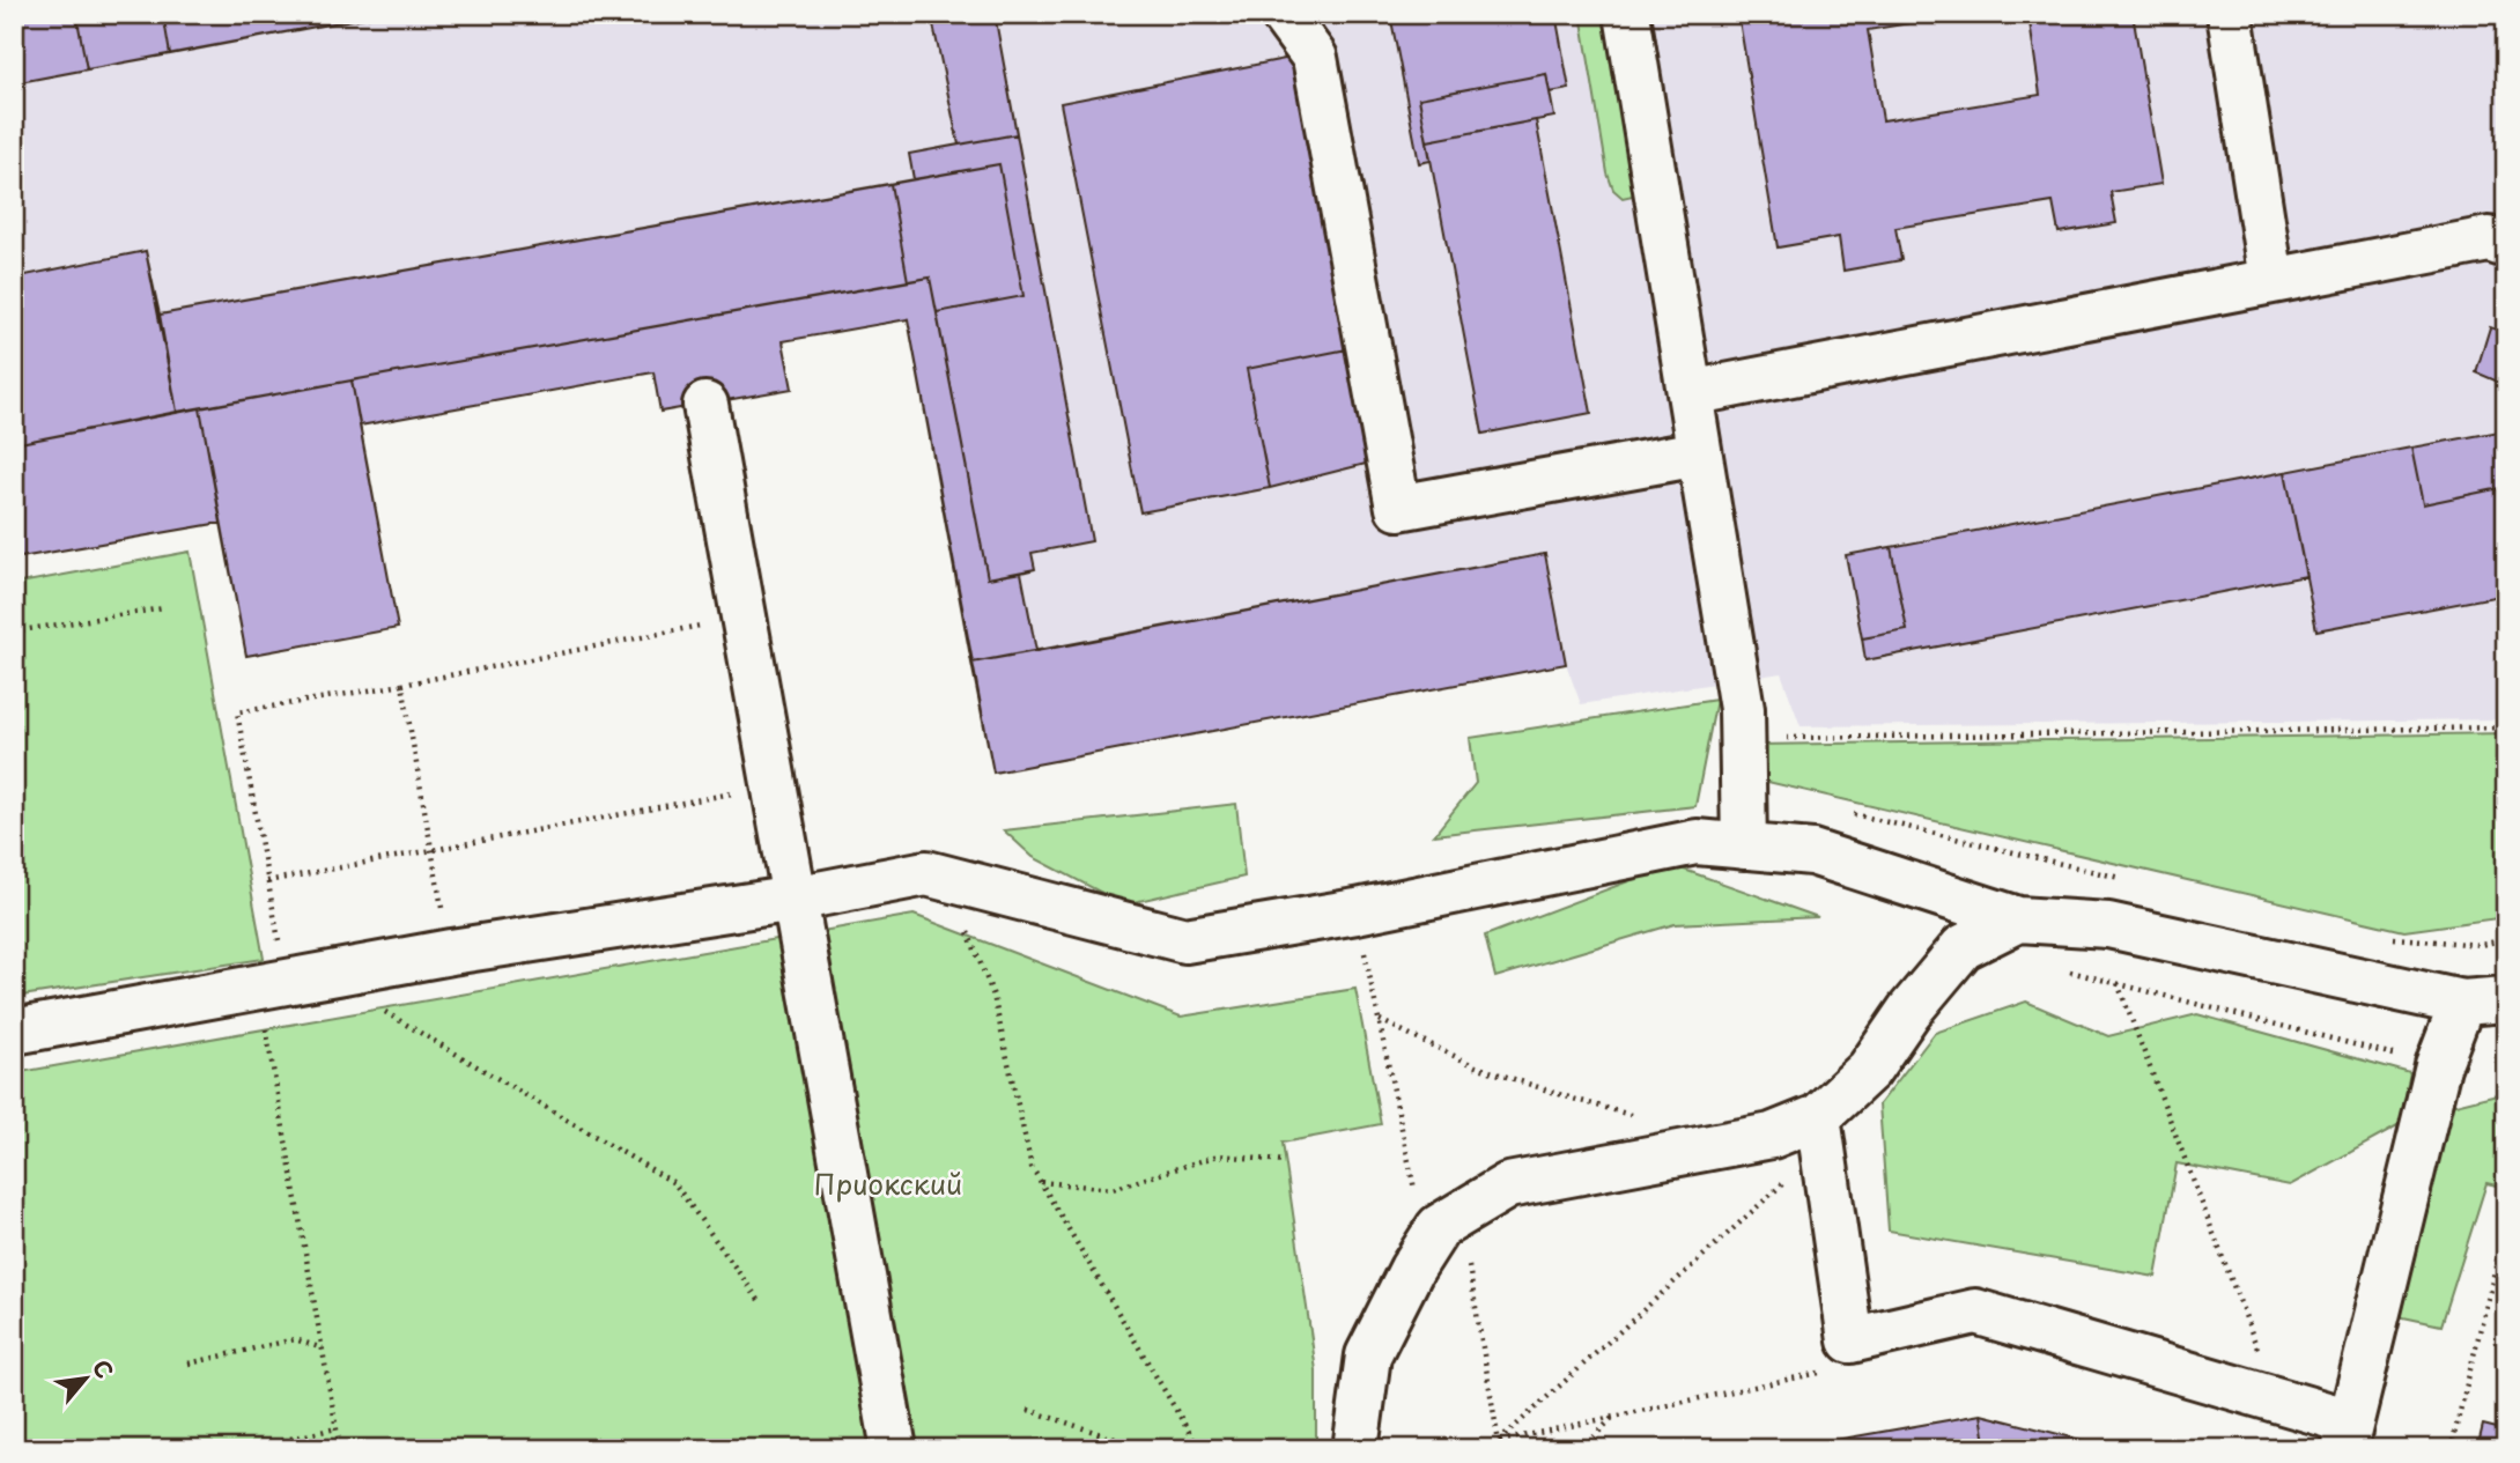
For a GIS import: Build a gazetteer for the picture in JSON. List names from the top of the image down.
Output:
{
  "parks": ["Приокский"],
  "north": "top right"
}
